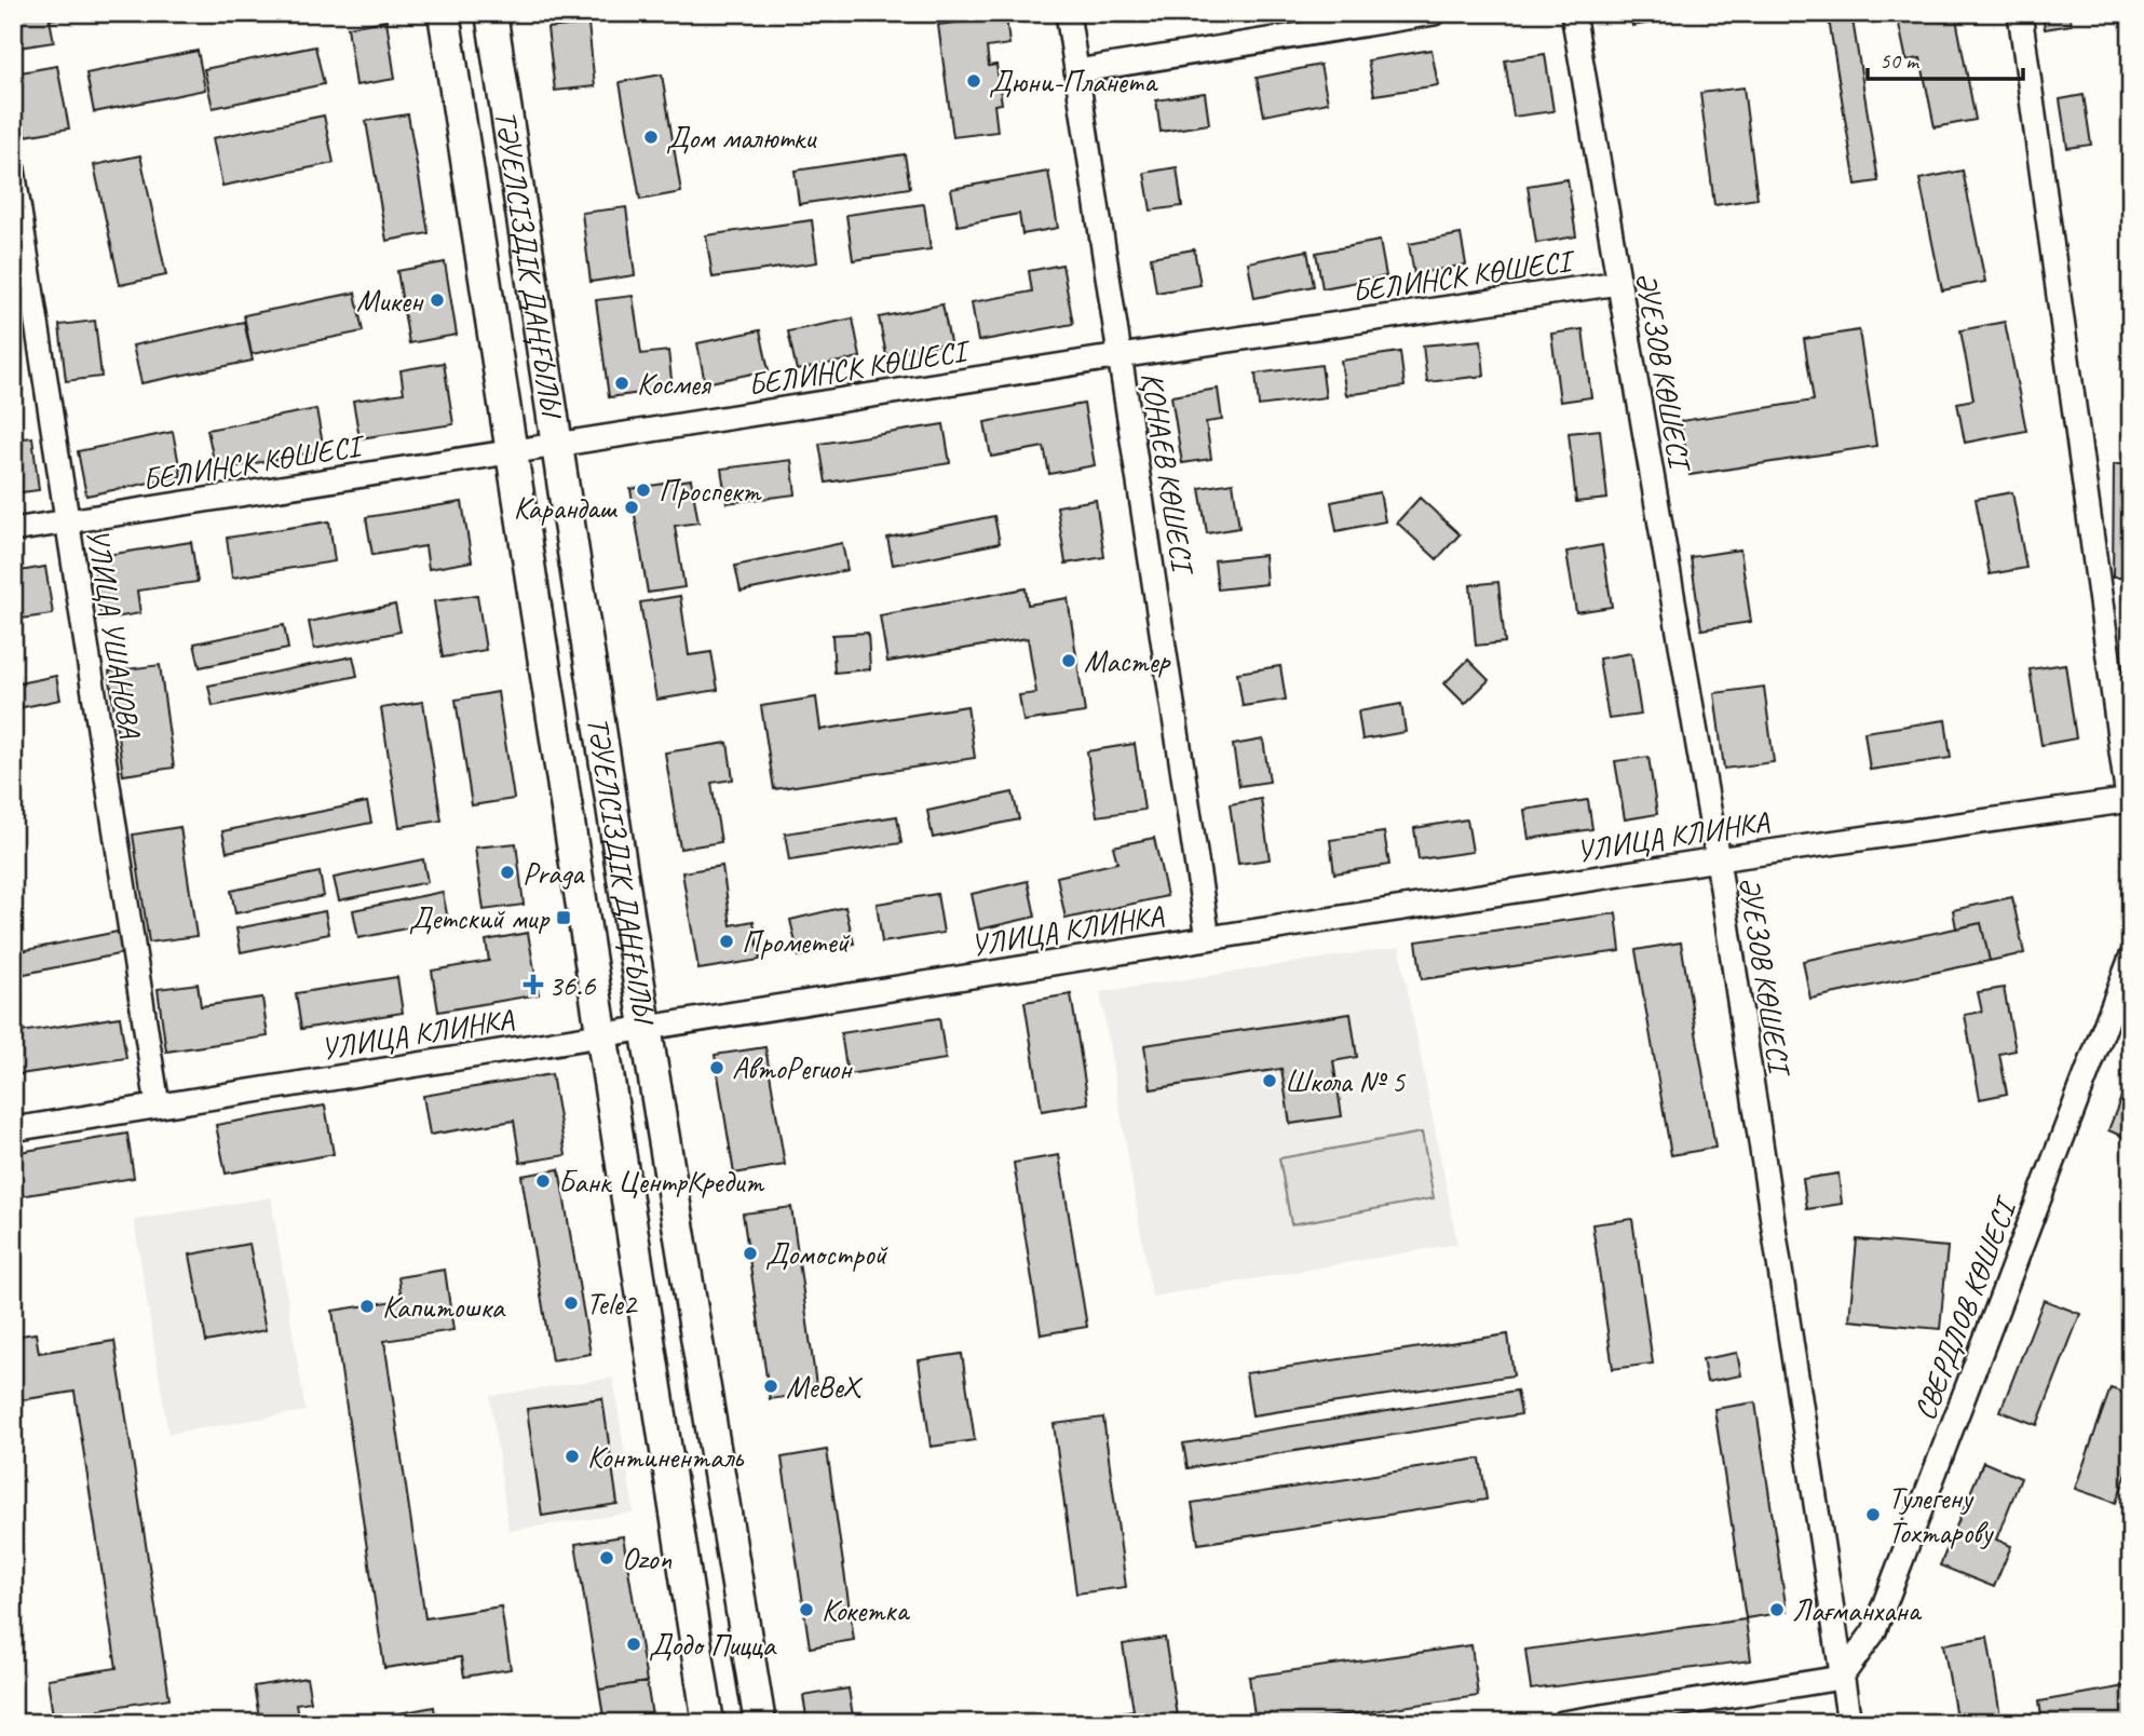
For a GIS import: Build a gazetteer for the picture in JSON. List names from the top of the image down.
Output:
{
  "streets": {
    "street": [
      "ТӘУЕЛСІЗДІК ДАҢҒЫЛЫ",
      "БЕЛИНСК КӨШЕСІ",
      "ӘУЕЗОВ КӨШЕСІ",
      "ҚОНАЕВ КӨШЕСІ",
      "УЛИЦА УШАНОВА",
      "УЛИЦА КЛИНКА",
      "СВЕРДЛОВ КӨШЕСІ"
    ]
  },
  "crossings": [
    ["ТӘУЕЛСІЗДІК ДАҢҒЫЛЫ", "БЕЛИНСК КӨШЕСІ"],
    ["ТӘУЕЛСІЗДІК ДАҢҒЫЛЫ", "УЛИЦА КЛИНКА"],
    ["БЕЛИНСК КӨШЕСІ", "ӘУЕЗОВ КӨШЕСІ"],
    ["БЕЛИНСК КӨШЕСІ", "ҚОНАЕВ КӨШЕСІ"],
    ["БЕЛИНСК КӨШЕСІ", "УЛИЦА УШАНОВА"],
    ["ӘУЕЗОВ КӨШЕСІ", "УЛИЦА КЛИНКА"],
    ["ӘУЕЗОВ КӨШЕСІ", "СВЕРДЛОВ КӨШЕСІ"],
    ["ҚОНАЕВ КӨШЕСІ", "УЛИЦА КЛИНКА"],
    ["УЛИЦА УШАНОВА", "УЛИЦА КЛИНКА"]
  ],
  "places": {
    "other": [
      "Дюни-Планета",
      "Дом малютки",
      "Микен",
      "Космея",
      "Проспект",
      "Карандаш",
      "Мастер",
      "Praga",
      "Прометей",
      "АвтоРегион",
      "Школа № 5",
      "Банк ЦентрКредит",
      "Домострой",
      "Tele2",
      "Капитошка",
      "MeBeX",
      "Континенталь",
      "Тулегену Тохтарову",
      "Ozon",
      "Кокетка",
      "Лағманхана",
      "Додо Пицца"
    ],
    "transit": ["Детский мир"],
    "health": ["36.6"]
  },
  "scale_bar": "50 m"
}
